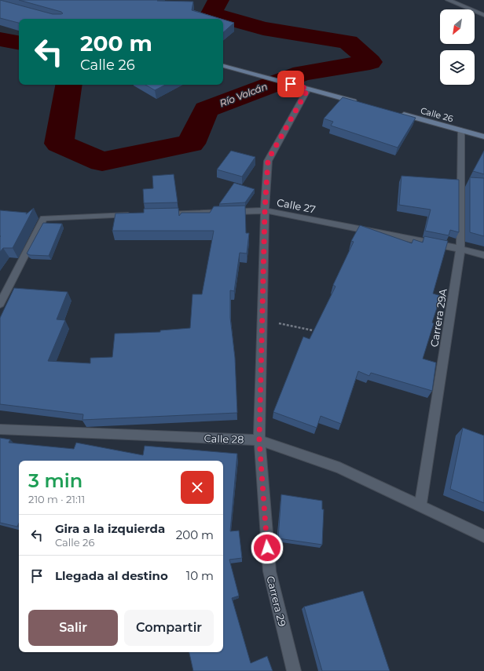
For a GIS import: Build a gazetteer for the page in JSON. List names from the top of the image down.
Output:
{
  "streets": {
    "main road": ["Calle 26"],
    "street": [
      "Calle 27",
      "Carrera 29A",
      "Calle 28",
      "Carrera 29"
    ]
  },
  "crossings": [
    ["Calle 26", "Carrera 29A"],
    ["Calle 27", "Carrera 29A"],
    ["Calle 27", "Carrera 29"],
    ["Carrera 29A", "Calle 28"],
    ["Calle 28", "Carrera 29"]
  ],
  "water": ["Río Volcán"],
  "north": "bottom left",
  "page": {
    "turn": ["200 m", "Calle 26"],
    "heading": ["3 min", "210 m · 21:11"],
    "list": [
      {
        "name": "Gira a la izquierda",
        "note": "Calle 26",
        "value": "200 m"
      },
      {
        "name": "Llegada al destino",
        "value": "10 m"
      }
    ],
    "buttons": ["Salir", "Compartir"]
  }
}
